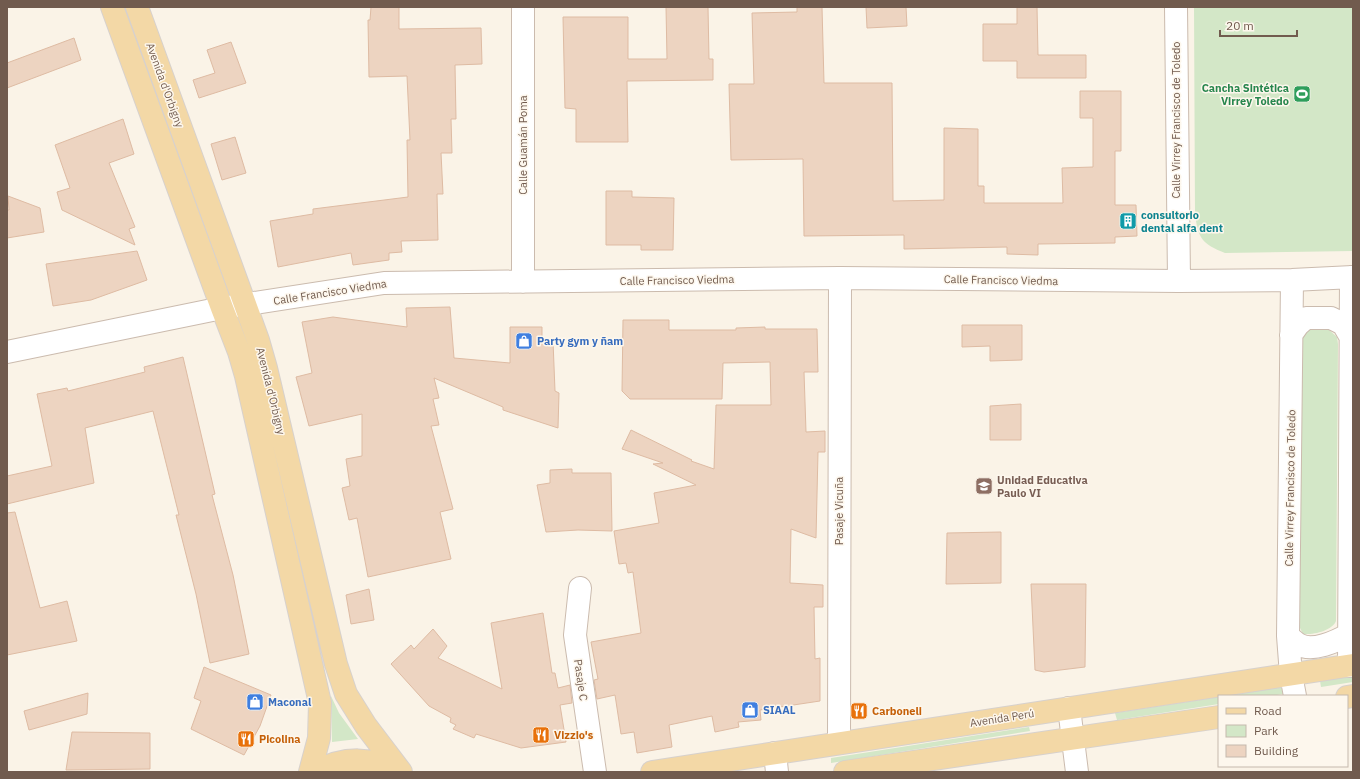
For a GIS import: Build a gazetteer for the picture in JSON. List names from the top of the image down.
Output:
{
  "streets": {
    "main road": ["Avenida d'Orbigny", "Avenida Perú"],
    "street": [
      "Calle Virrey Francisco de Toledo",
      "Calle Guamán Poma",
      "Calle Francisco Viedma",
      "Pasaje Vicuña",
      "Pasaje C"
    ]
  },
  "crossings": [
    ["Avenida d'Orbigny", "Calle Francisco Viedma"],
    ["Calle Virrey Francisco de Toledo", "Calle Francisco Viedma"],
    ["Calle Virrey Francisco de Toledo", "Avenida Perú"],
    ["Calle Guamán Poma", "Calle Francisco Viedma"],
    ["Calle Francisco Viedma", "Pasaje Vicuña"],
    ["Pasaje Vicuña", "Avenida Perú"]
  ],
  "places": {
    "sports": ["Cancha Sintética Virrey Toledo"],
    "building": ["consultorio dental alfa dent"],
    "shop": ["Party gym y ñam", "Maconal", "SIAAL"],
    "school or university": ["Unidad Educativa Paulo VI"],
    "restaurant": ["Carboneli", "Vizzio's", "Picolina"]
  },
  "legend": ["Road", "Park", "Building"],
  "scale_bar": "20 m"
}
